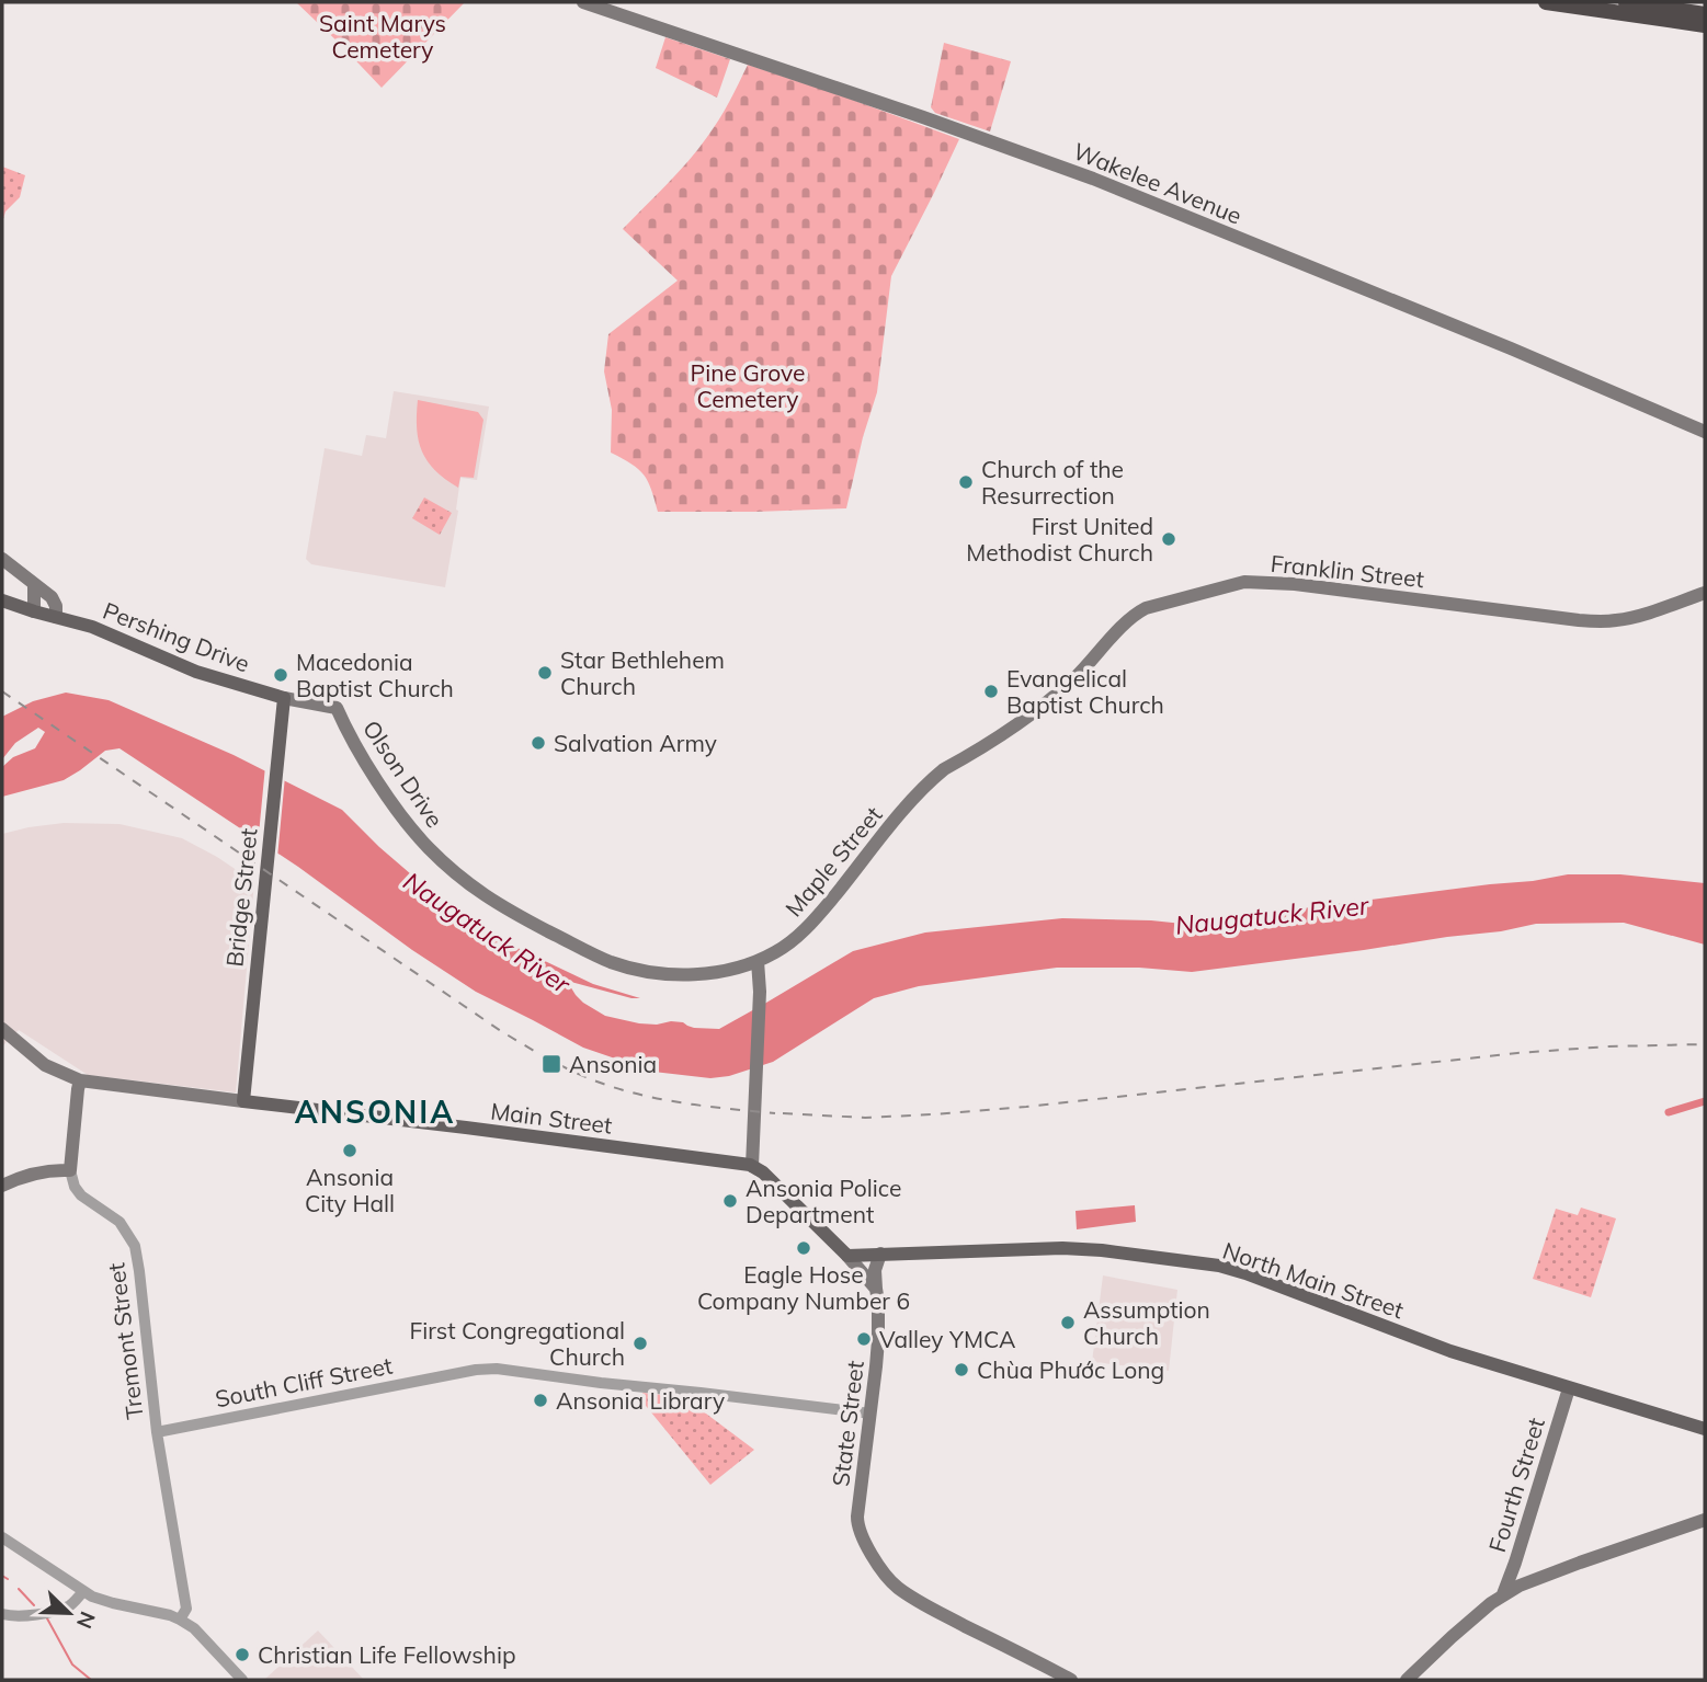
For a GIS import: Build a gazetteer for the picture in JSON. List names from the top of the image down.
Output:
{
  "streets": {
    "main road": [
      "Wakelee Avenue",
      "Franklin Street",
      "Pershing Drive",
      "Olson Drive",
      "Maple Street",
      "Bridge Street",
      "Main Street",
      "North Main Street",
      "State Street",
      "Fourth Street"
    ],
    "street": ["Tremont Street", "South Cliff Street"]
  },
  "crossings": [
    ["Franklin Street", "Maple Street"],
    ["Pershing Drive", "Olson Drive"],
    ["Pershing Drive", "Bridge Street"],
    ["Olson Drive", "Maple Street"],
    ["Bridge Street", "Main Street"],
    ["North Main Street", "State Street"],
    ["North Main Street", "Fourth Street"],
    ["Tremont Street", "South Cliff Street"],
    ["South Cliff Street", "State Street"]
  ],
  "districts": ["ANSONIA"],
  "water": ["Naugatuck River"],
  "parks": ["Saint Marys Cemetery", "Pine Grove Cemetery"],
  "places": {
    "other": [
      "Church of the Resurrection",
      "First United Methodist Church",
      "Star Bethlehem Church",
      "Macedonia Baptist Church",
      "Evangelical Baptist Church",
      "Salvation Army",
      "Ansonia City Hall",
      "Ansonia Police Department",
      "Eagle Hose Company Number 6",
      "Assumption Church",
      "Valley YMCA",
      "First Congregational Church",
      "Chùa Phước Long",
      "Ansonia Library",
      "Christian Life Fellowship"
    ],
    "transit": ["Ansonia"]
  },
  "north": "bottom right"
}
